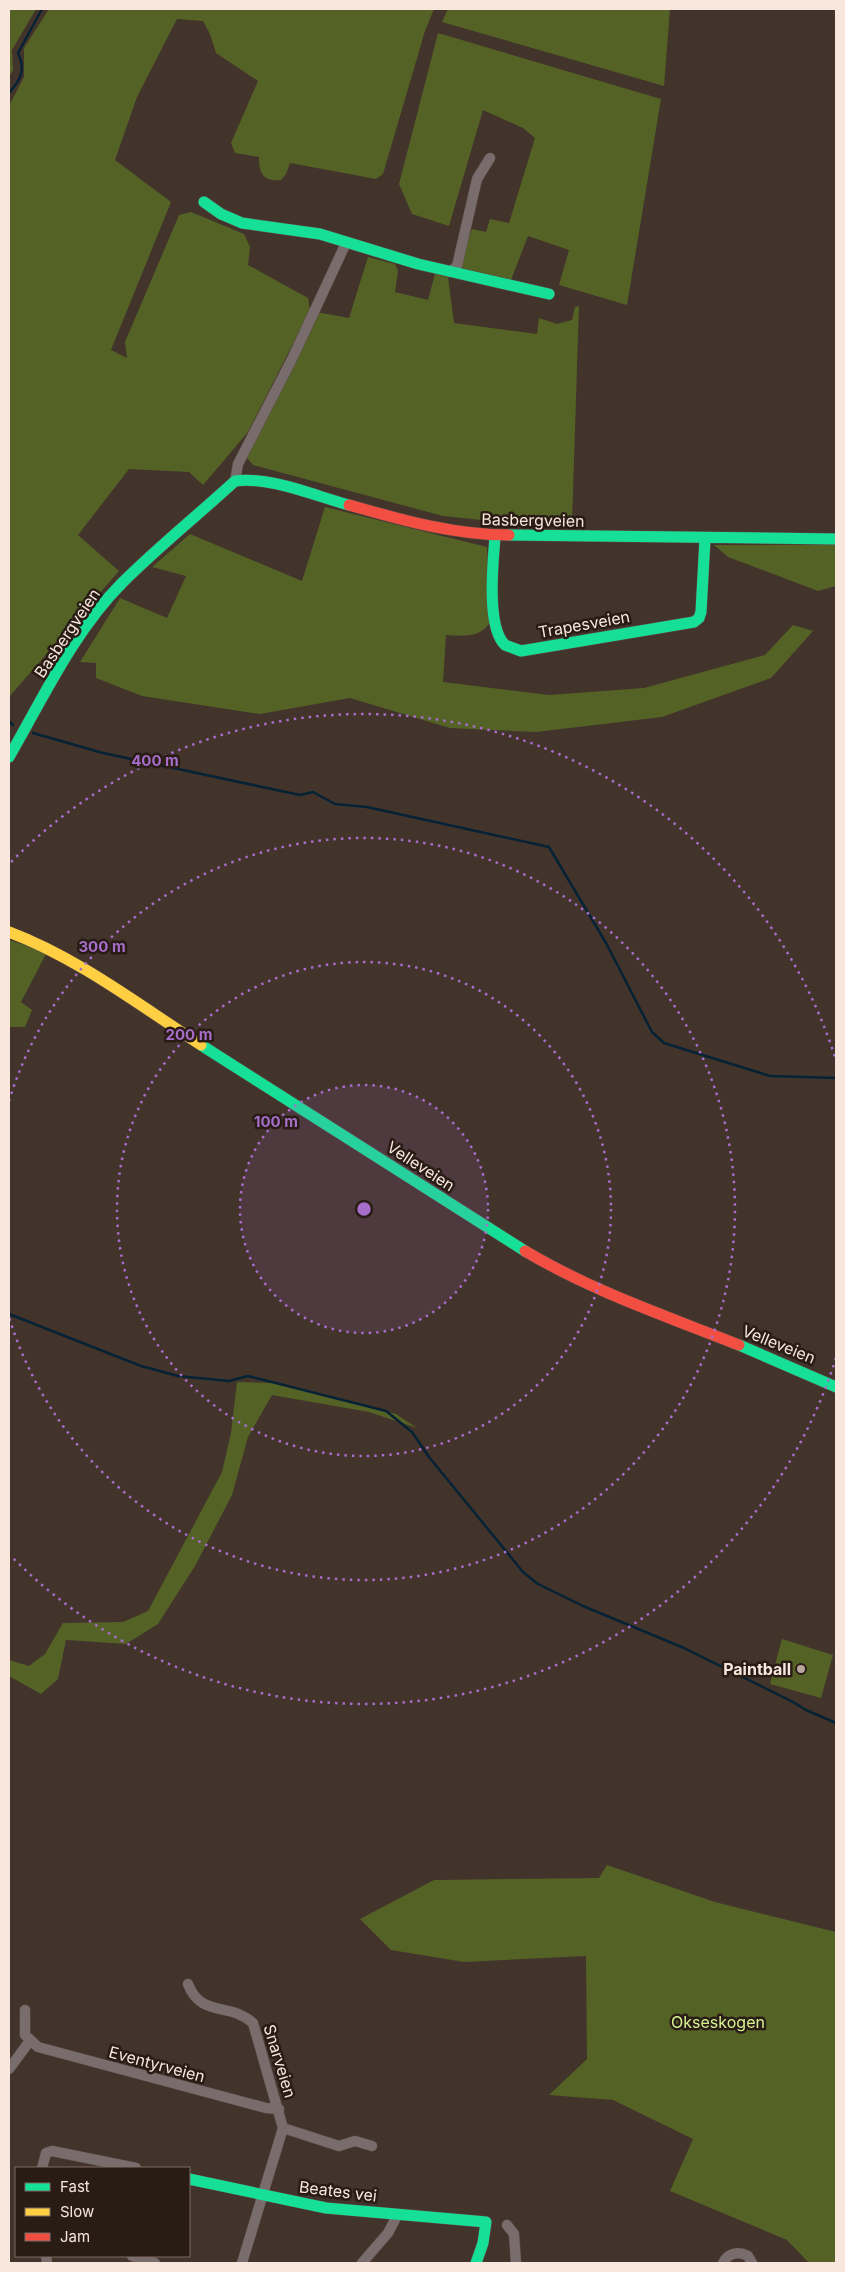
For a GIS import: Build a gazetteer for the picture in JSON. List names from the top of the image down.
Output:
{
  "streets": {
    "main road": [
      "Basbergveien",
      "Trapesveien",
      "Velleveien",
      "Beates vei"
    ],
    "street": ["Snarveien", "Eventyrveien"]
  },
  "crossings": [
    ["Basbergveien", "Trapesveien"],
    ["Snarveien", "Eventyrveien"],
    ["Snarveien", "Beates vei"]
  ],
  "parks": ["Okseskogen"],
  "places": ["Paintball"],
  "legend": ["Fast", "Slow", "Jam"],
  "rings": [
    "400 m",
    "300 m",
    "200 m",
    "100 m"
  ]
}
